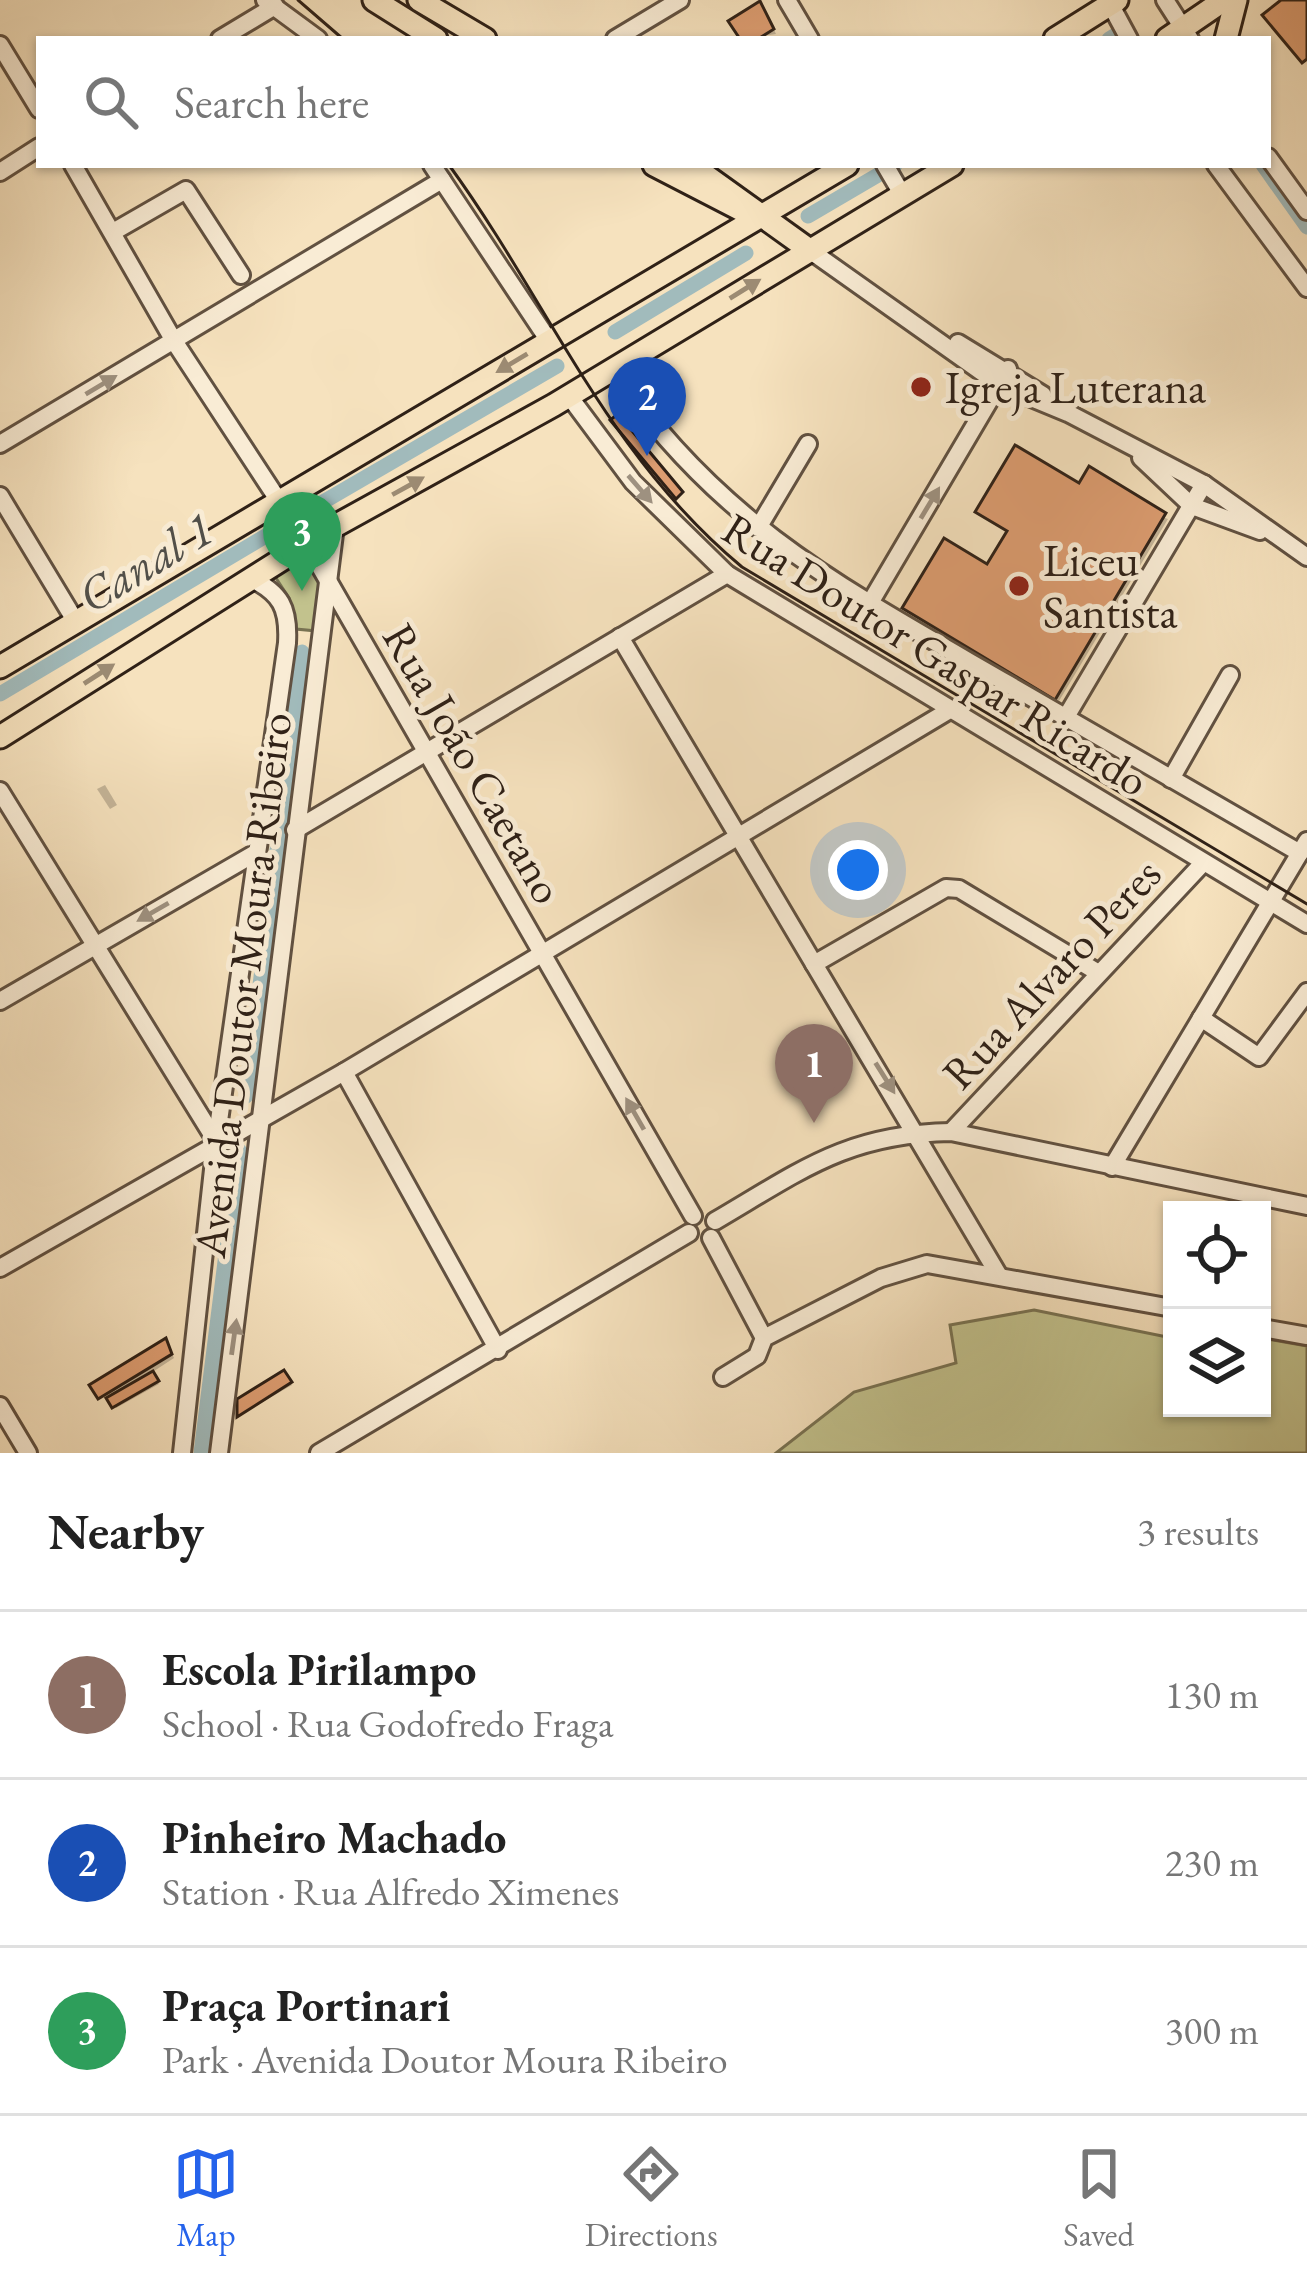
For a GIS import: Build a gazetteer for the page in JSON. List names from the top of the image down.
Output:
{
  "streets": {
    "street": [
      "Rua Doutor Gaspar Ricardo",
      "Rua João Caetano",
      "Rua Alvaro Peres",
      "Avenida Doutor Moura Ribeiro"
    ]
  },
  "crossings": [
    ["Rua Doutor Gaspar Ricardo", "Rua Alvaro Peres"],
    ["Rua João Caetano", "Avenida Doutor Moura Ribeiro"]
  ],
  "water": ["Canal 1"],
  "places": ["Igreja Luterana", "Liceu Santista"],
  "page": {
    "search": "Search here",
    "pins": ["2", "3", "1"],
    "heading": ["Nearby", "3 results"],
    "list": [
      {
        "mark": "1",
        "name": "Escola Pirilampo",
        "note": "School · Rua Godofredo Fraga",
        "value": "130 m"
      },
      {
        "mark": "2",
        "name": "Pinheiro Machado",
        "note": "Station · Rua Alfredo Ximenes",
        "value": "230 m"
      },
      {
        "mark": "3",
        "name": "Praça Portinari",
        "note": "Park · Avenida Doutor Moura Ribeiro",
        "value": "300 m"
      }
    ],
    "nav": ["Map", "Directions", "Saved"]
  }
}
